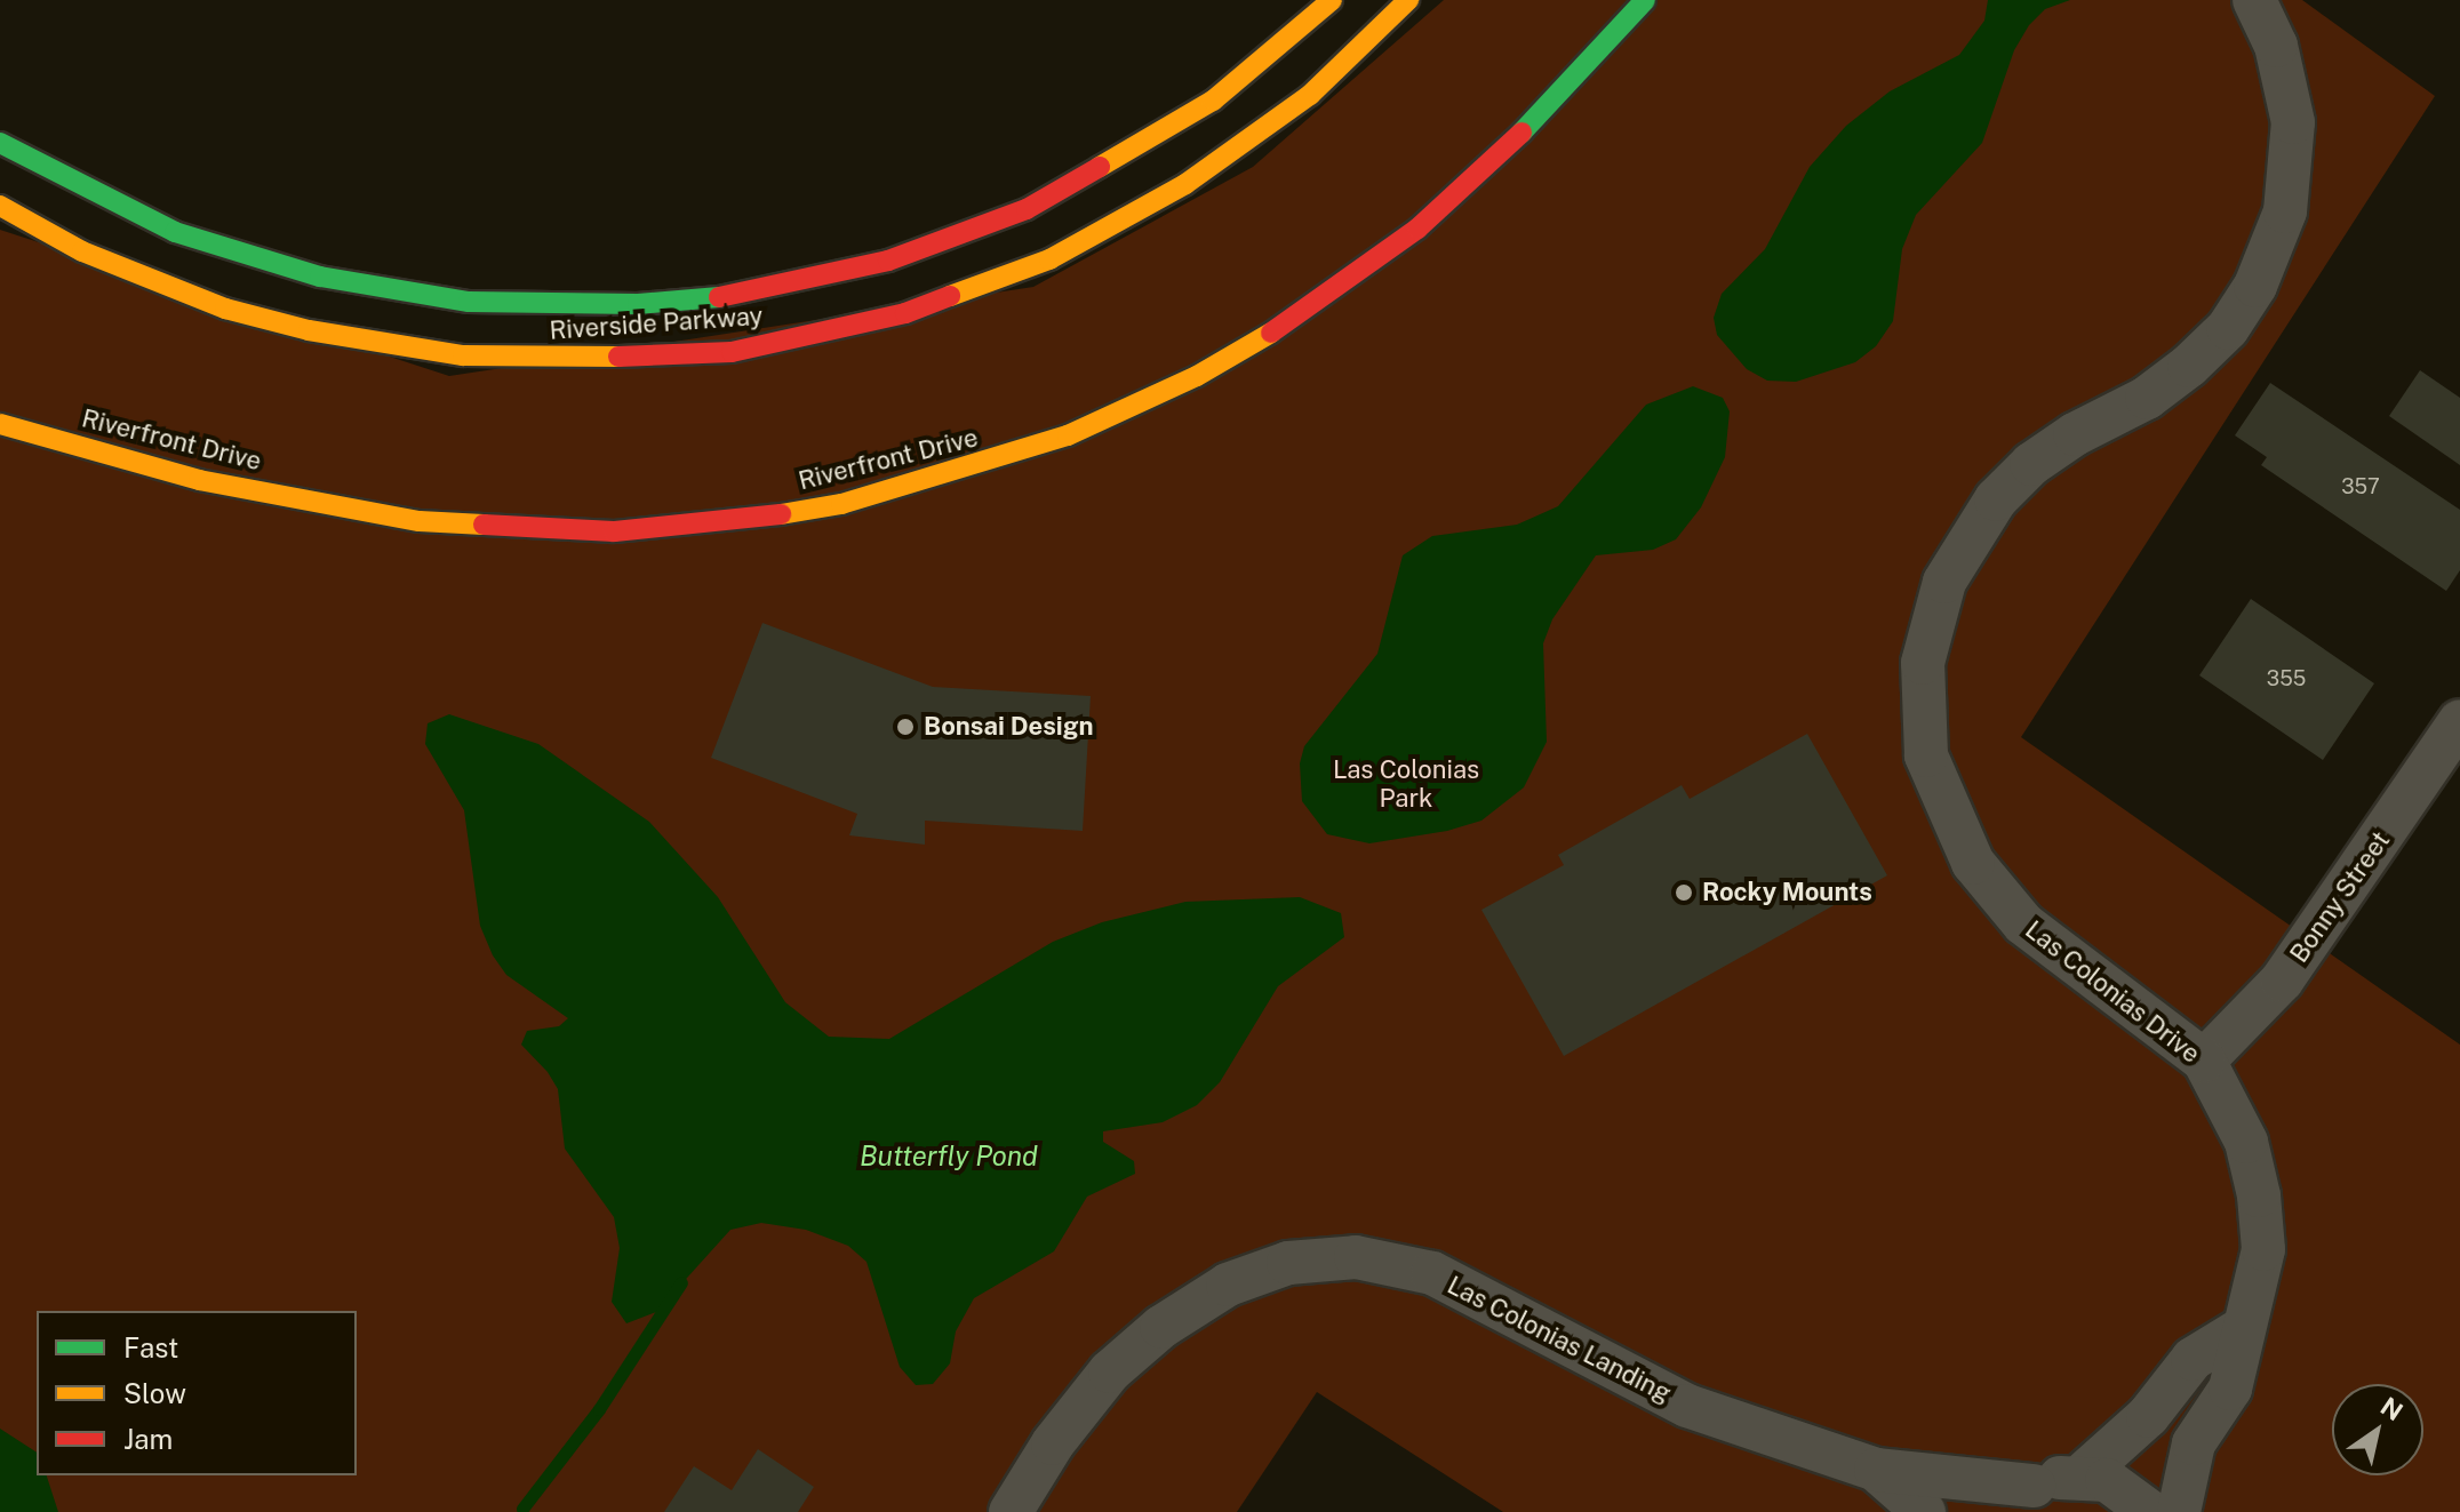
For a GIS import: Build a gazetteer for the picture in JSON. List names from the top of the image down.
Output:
{
  "streets": {
    "main road": ["Riverside Parkway", "Riverfront Drive"],
    "street": ["Bonny Street", "Las Colonias Drive", "Las Colonias Landing"]
  },
  "crossings": [
    ["Bonny Street", "Las Colonias Drive"]
  ],
  "water": ["Butterfly Pond"],
  "parks": ["Las Colonias Park"],
  "places": ["Bonsai Design", "Rocky Mounts"],
  "house_numbers": ["357", "355"],
  "legend": ["Fast", "Slow", "Jam"],
  "north": "top right"
}
